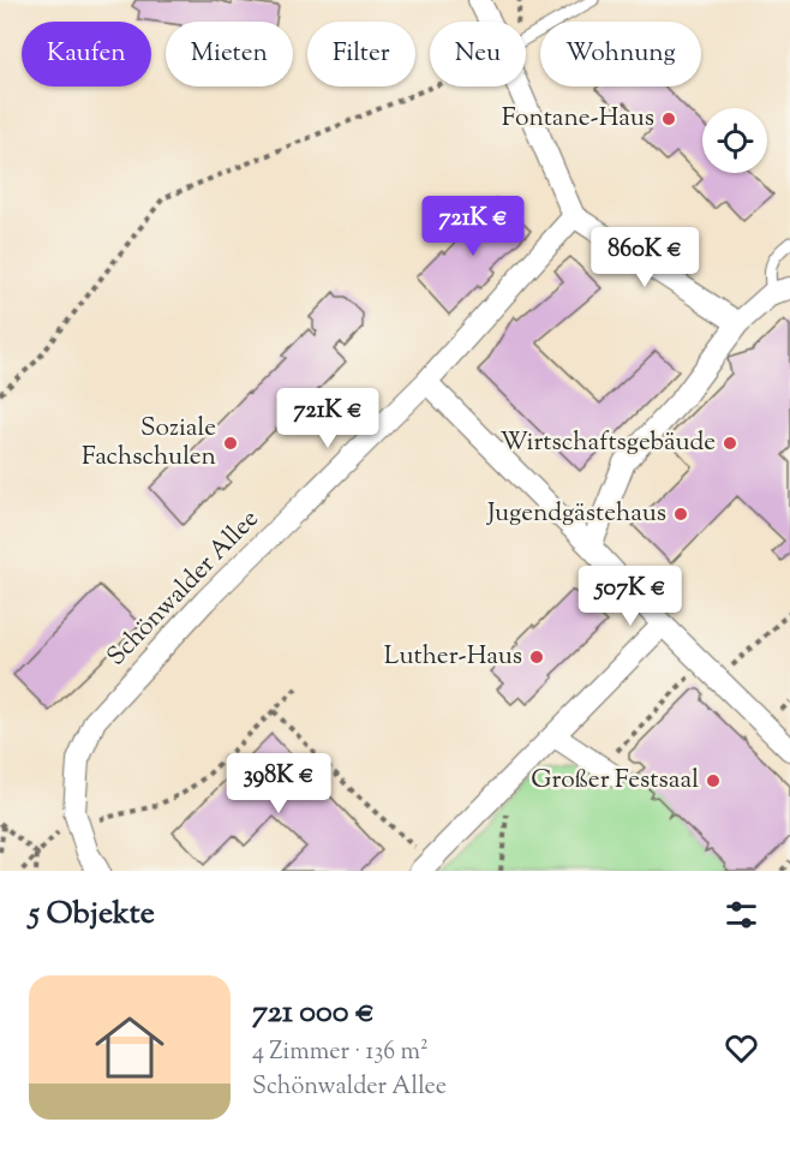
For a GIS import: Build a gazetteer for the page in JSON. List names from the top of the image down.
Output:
{
  "streets": {
    "street": ["Schönwalder Allee"]
  },
  "places": [
    "Fontane-Haus",
    "Soziale Fachschulen",
    "Wirtschaftsgebäude",
    "Jugendgästehaus",
    "Luther-Haus",
    "Großer Festsaal"
  ],
  "page": {
    "chip": [
      "Kaufen",
      "Mieten",
      "Filter",
      "Neu",
      "Wohnung"
    ],
    "price": [
      "721K €",
      "860K €",
      "721K €",
      "507K €",
      "398K €"
    ],
    "heading": "5 Objekte",
    "list": [
      {
        "name": "721 000 €",
        "note": "4 Zimmer · 136 m² · Schönwalder Allee"
      }
    ]
  }
}
